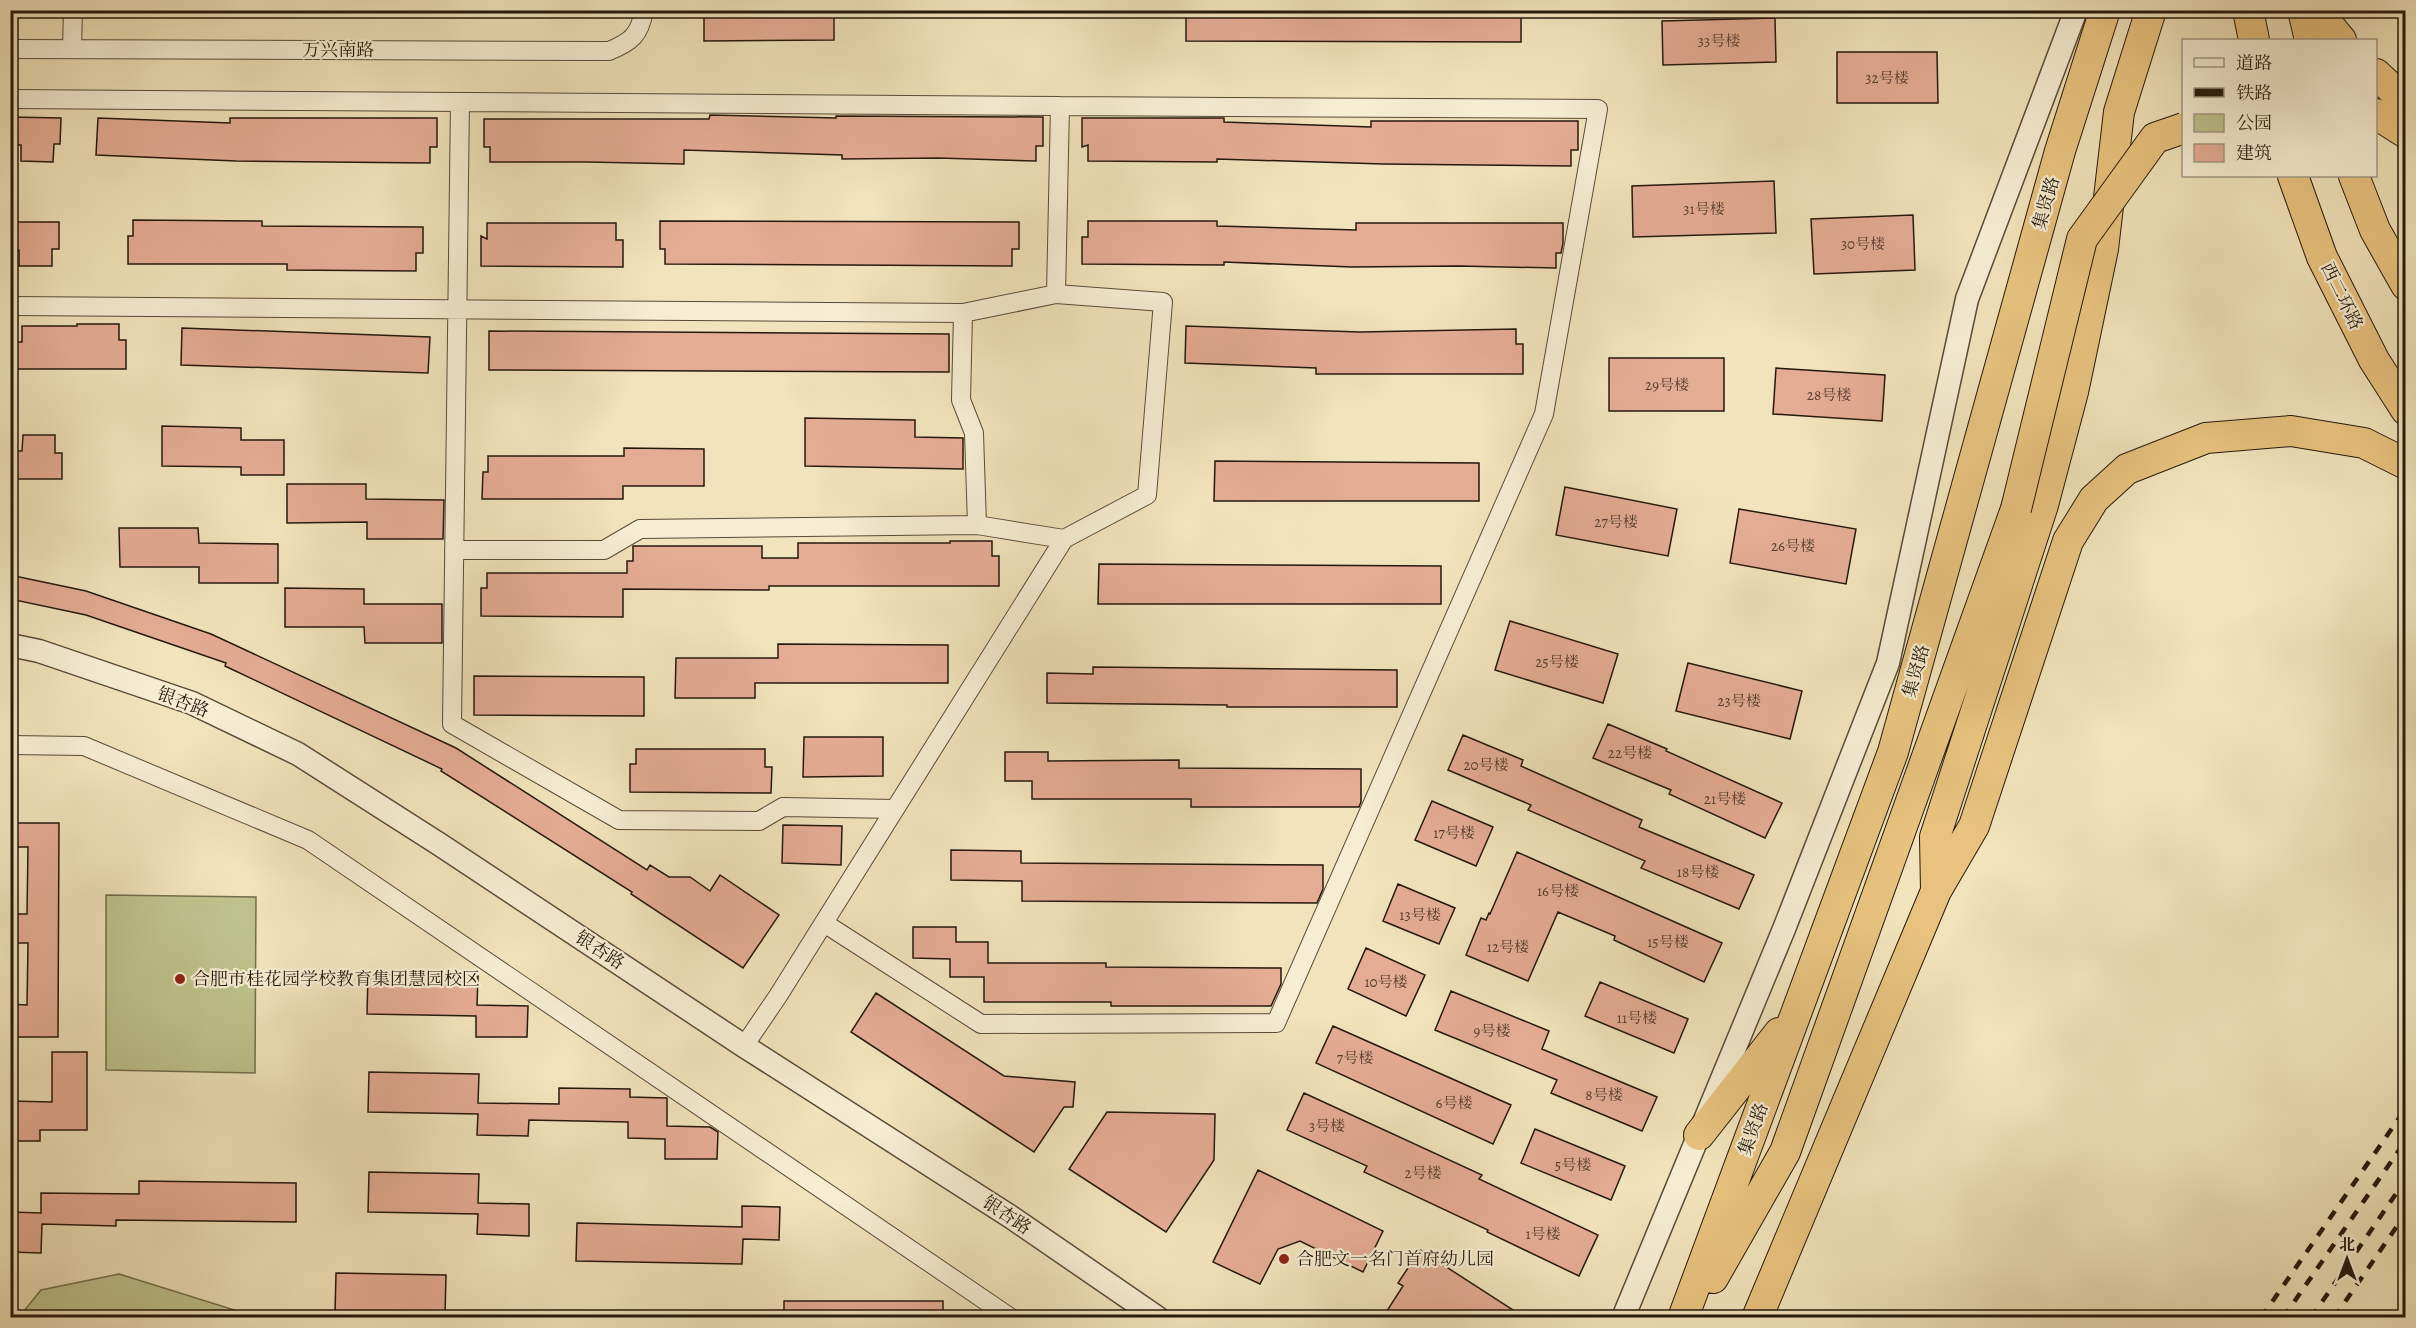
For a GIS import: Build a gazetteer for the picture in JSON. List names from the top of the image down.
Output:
{
  "streets": {
    "highway": ["集贤路", "西二环路"],
    "street": ["万兴南路", "银杏路"]
  },
  "places": ["合肥市桂花园学校教育集团慧园校区", "合肥文一名门首府幼儿园"],
  "house_numbers": [
    "33号楼",
    "32号楼",
    "31号楼",
    "30号楼",
    "29号楼",
    "28号楼",
    "27号楼",
    "26号楼",
    "25号楼",
    "23号楼",
    "22号楼",
    "20号楼",
    "21号楼",
    "17号楼",
    "18号楼",
    "16号楼",
    "13号楼",
    "15号楼",
    "12号楼",
    "10号楼",
    "11号楼",
    "9号楼",
    "7号楼",
    "8号楼",
    "6号楼",
    "3号楼",
    "5号楼",
    "2号楼",
    "1号楼"
  ],
  "legend": [
    "道路",
    "铁路",
    "公园",
    "建筑"
  ],
  "north": "top"
}
